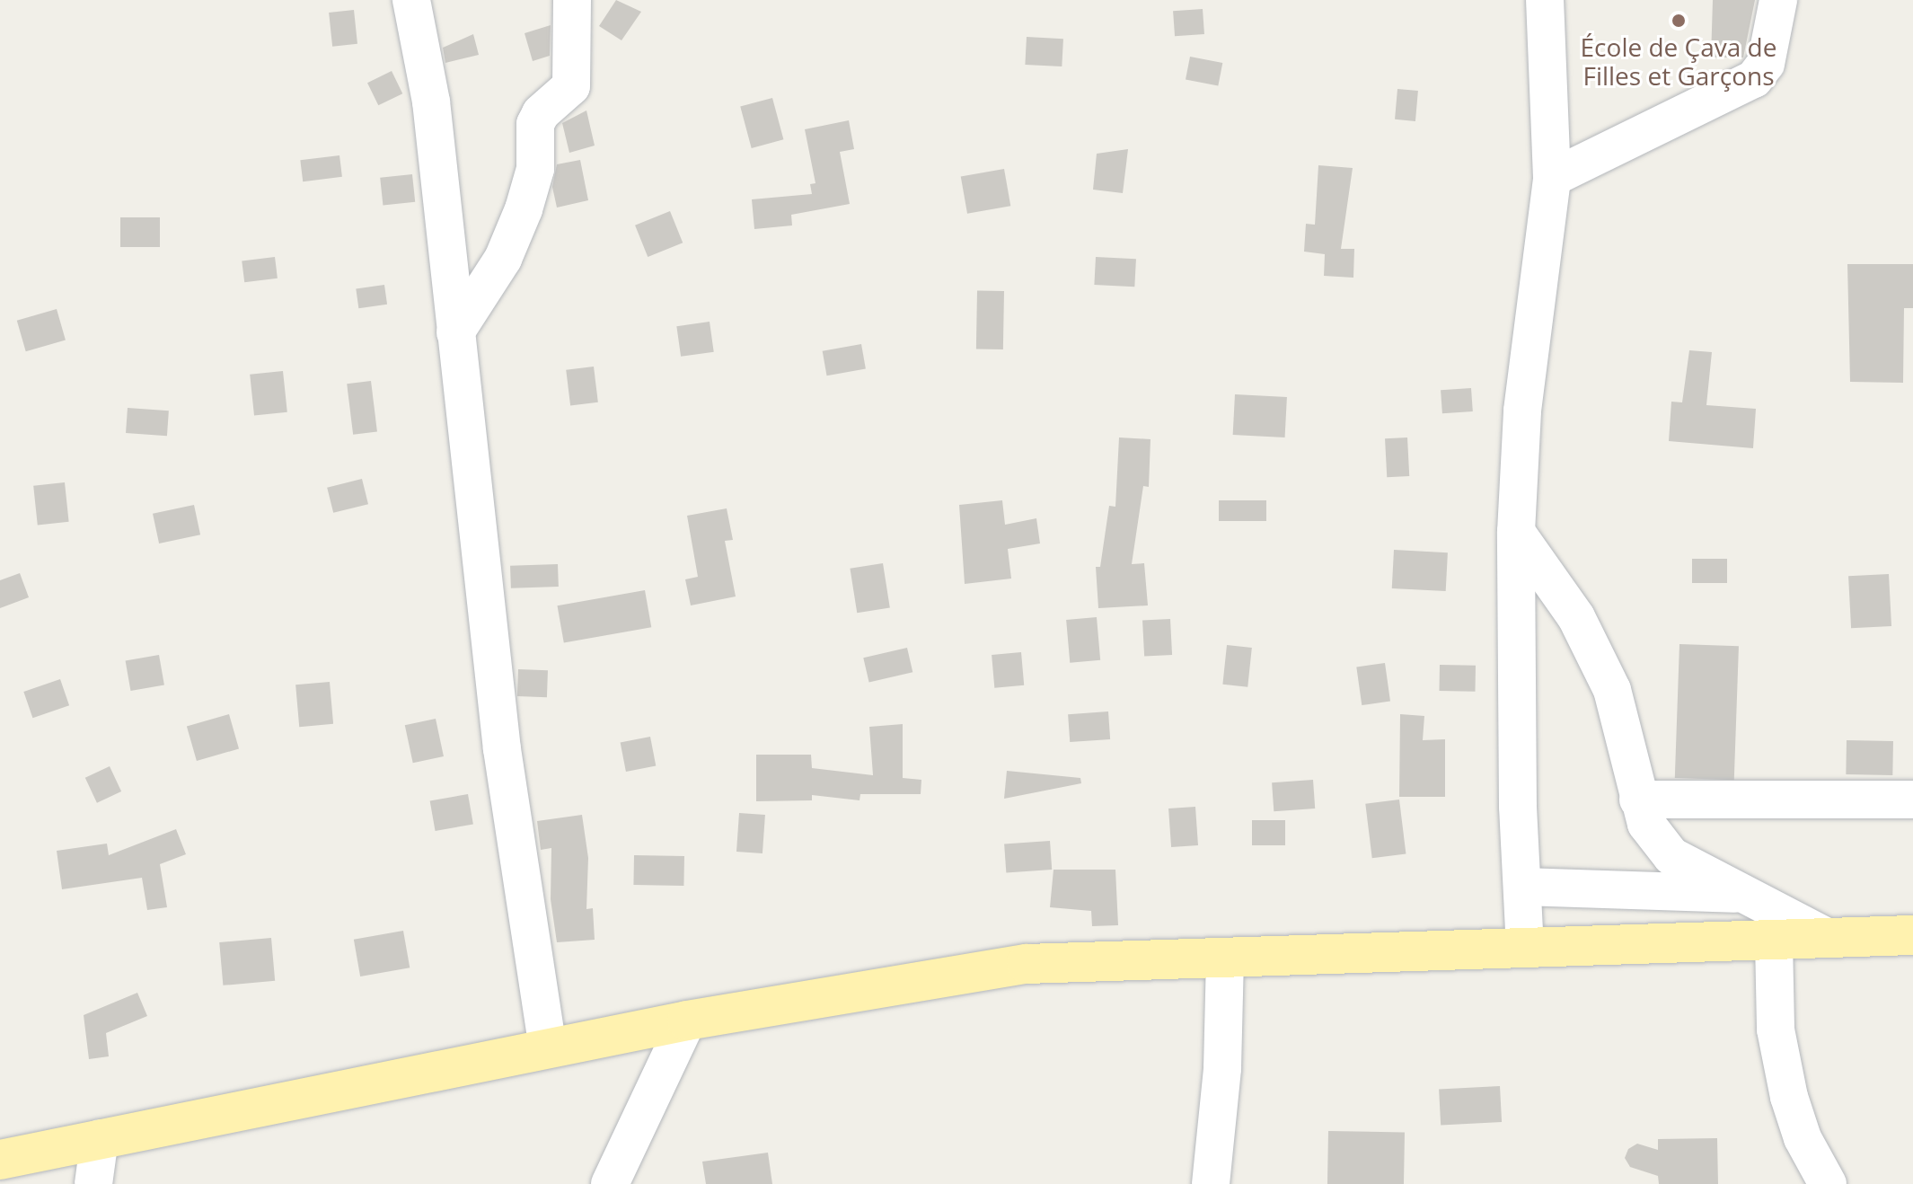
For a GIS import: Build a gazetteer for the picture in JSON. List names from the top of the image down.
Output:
{
  "places": ["École de Çava de Filles et Garçons"]
}
